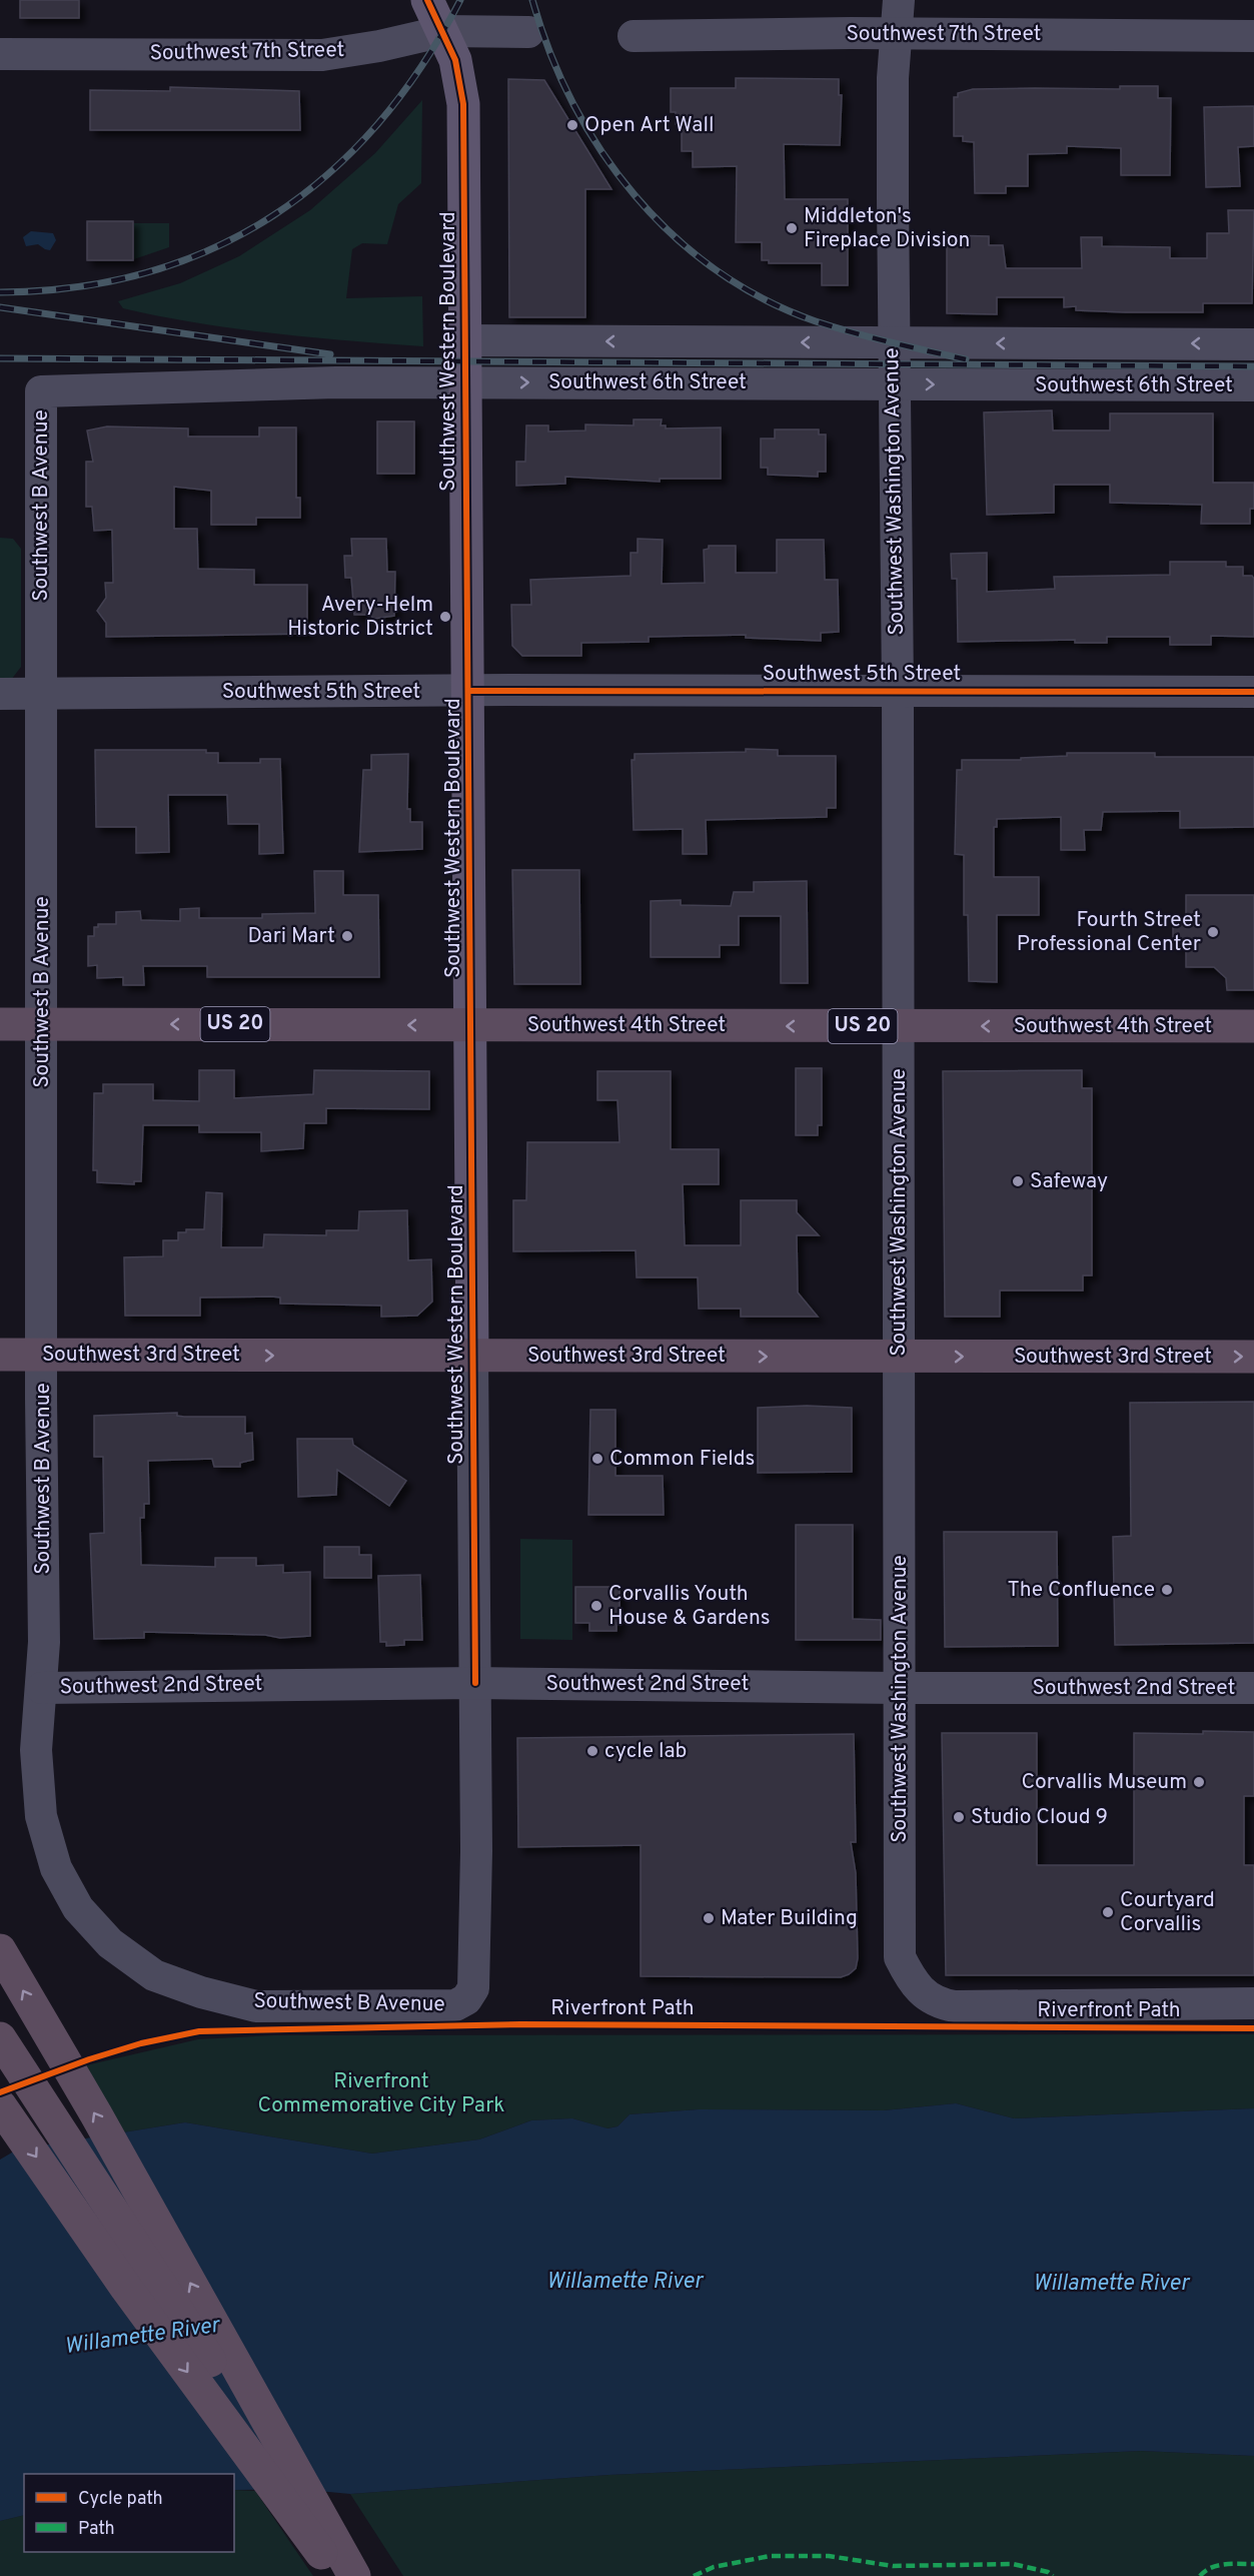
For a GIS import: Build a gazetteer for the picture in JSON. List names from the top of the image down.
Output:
{
  "streets": {
    "highway": ["US 20", "Southwest 4th Street", "Southwest 3rd Street"],
    "main road": ["Southwest Western Boulevard"],
    "street": [
      "Southwest 7th Street",
      "Southwest 6th Street",
      "Southwest Washington Avenue",
      "Southwest B Avenue",
      "Southwest 5th Street",
      "Southwest 2nd Street"
    ],
    "cycle path": ["Riverfront Path"]
  },
  "crossings": [
    ["Southwest 7th Street", "Southwest Western Boulevard"],
    ["Southwest 7th Street", "Southwest Washington Avenue"],
    ["Southwest Western Boulevard", "Southwest 6th Street"],
    ["Southwest Western Boulevard", "Southwest B Avenue"],
    ["Southwest Western Boulevard", "Southwest 5th Street"],
    ["Southwest Western Boulevard", "Southwest 4th Street"],
    ["Southwest Western Boulevard", "Southwest 3rd Street"],
    ["Southwest Western Boulevard", "Southwest 2nd Street"],
    ["Southwest 6th Street", "Southwest Washington Avenue"],
    ["Southwest 6th Street", "Southwest B Avenue"],
    ["Southwest Washington Avenue", "Southwest 5th Street"],
    ["Southwest Washington Avenue", "Southwest 4th Street"],
    ["Southwest Washington Avenue", "Southwest 3rd Street"],
    ["Southwest Washington Avenue", "Southwest 2nd Street"],
    ["Southwest B Avenue", "Southwest 5th Street"],
    ["Southwest B Avenue", "Southwest 4th Street"],
    ["Southwest B Avenue", "Southwest 3rd Street"],
    ["Southwest B Avenue", "Southwest 2nd Street"]
  ],
  "one_way": ["Southwest 4th Street", "Southwest 3rd Street"],
  "water": ["Willamette River"],
  "parks": ["Riverfront Commemorative City Park"],
  "places": [
    "Open Art Wall",
    "Middleton's Fireplace Division",
    "Avery-Helm Historic District",
    "Fourth Street Professional Center",
    "Dari Mart",
    "Safeway",
    "Common Fields",
    "The Confluence",
    "Corvallis Youth House & Gardens",
    "cycle lab",
    "Corvallis Museum",
    "Studio Cloud 9",
    "Courtyard Corvallis",
    "Mater Building"
  ],
  "legend": ["Cycle path", "Path"]
}
